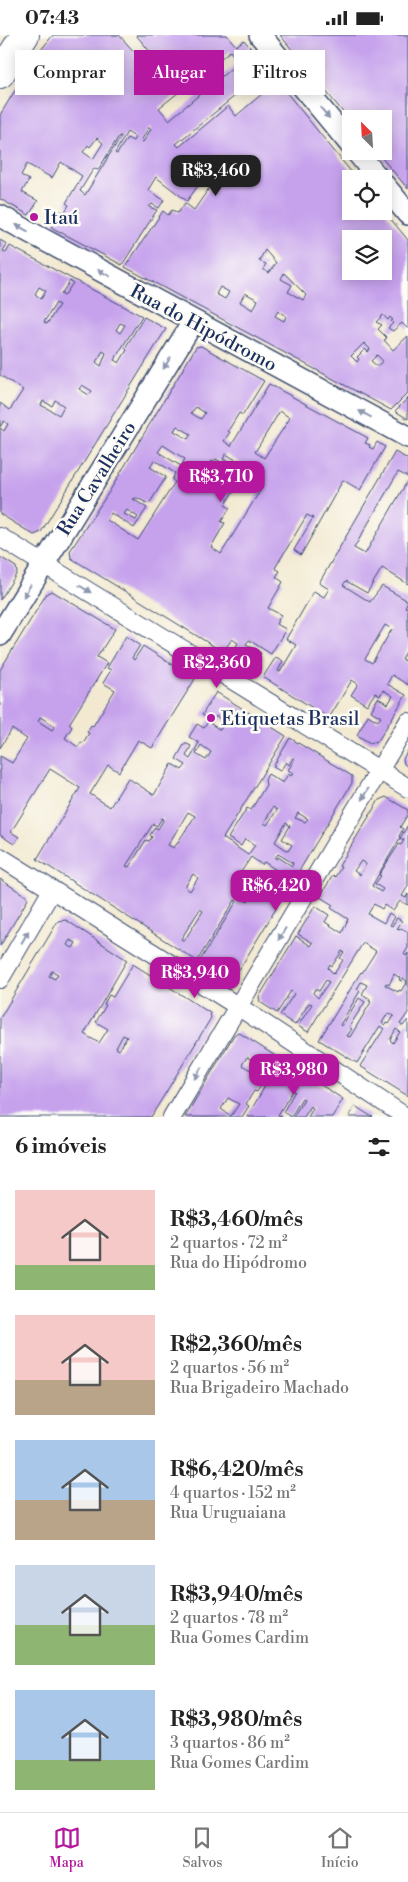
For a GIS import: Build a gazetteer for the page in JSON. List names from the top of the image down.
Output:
{
  "streets": {
    "street": ["Rua do Hipódromo", "Rua Cavalheiro"]
  },
  "crossings": [
    ["Rua do Hipódromo", "Rua Cavalheiro"]
  ],
  "one_way": ["Rua do Hipódromo", "Rua Cavalheiro"],
  "places": ["Itaú", "Etiquetas Brasil"],
  "north": "top left",
  "page": {
    "status": "07:43",
    "chip": ["Comprar", "Alugar", "Filtros"],
    "price": [
      "R$3,460",
      "R$3,710",
      "R$2,360",
      "R$6,420",
      "R$3,940",
      "R$3,980"
    ],
    "heading": "6 imóveis",
    "list": [
      {
        "name": "R$3,460/mês",
        "note": "2 quartos · 72 m² · Rua do Hipódromo"
      },
      {
        "name": "R$2,360/mês",
        "note": "2 quartos · 56 m² · Rua Brigadeiro Machado"
      },
      {
        "name": "R$6,420/mês",
        "note": "4 quartos · 152 m² · Rua Uruguaiana"
      },
      {
        "name": "R$3,940/mês",
        "note": "2 quartos · 78 m² · Rua Gomes Cardim"
      },
      {
        "name": "R$3,980/mês",
        "note": "3 quartos · 86 m² · Rua Gomes Cardim"
      }
    ],
    "tabs": ["Mapa", "Salvos", "Início"]
  }
}
